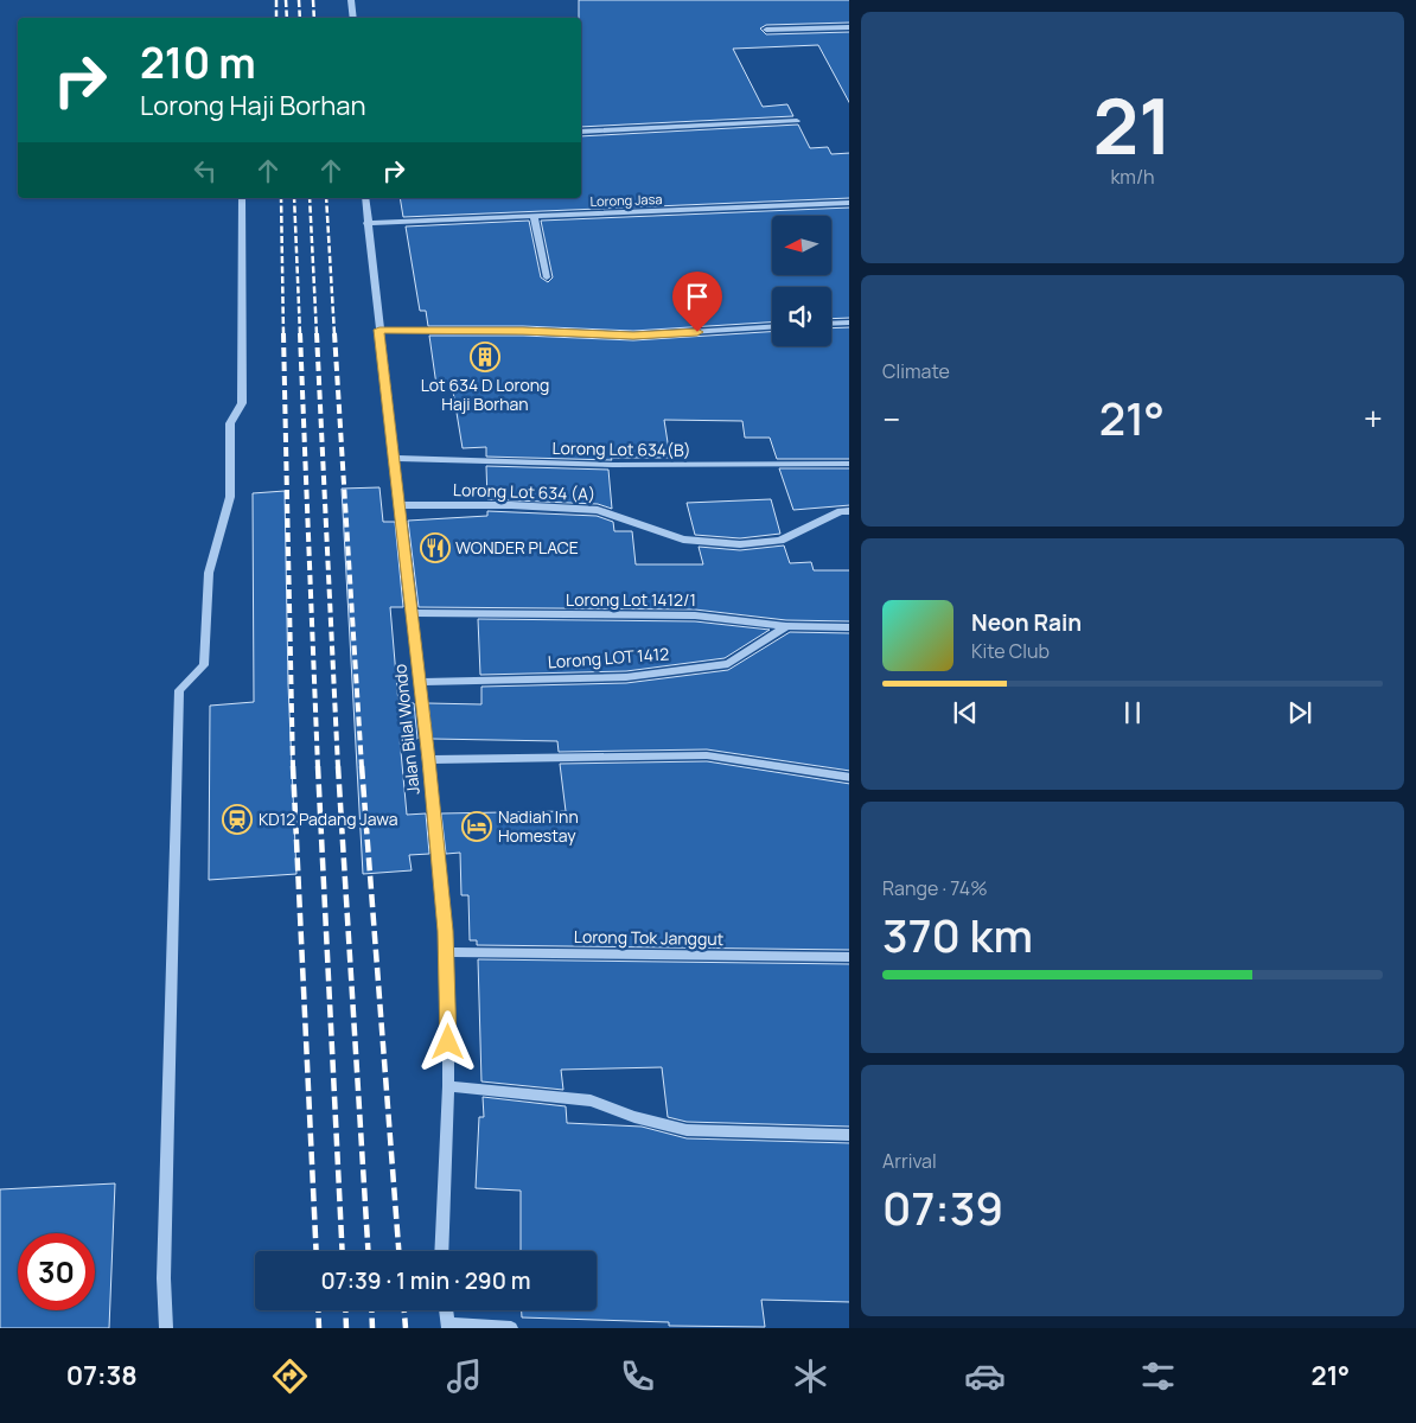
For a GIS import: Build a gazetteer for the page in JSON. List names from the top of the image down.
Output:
{
  "streets": {
    "street": [
      "Lorong Jasa",
      "Lorong Lot 634(B)",
      "Lorong Lot 634 (A)",
      "Lorong Lot 1412/1",
      "Lorong LOT 1412",
      "Jalan Bilal Wondo",
      "Lorong Tok Janggut"
    ]
  },
  "crossings": [
    ["Lorong Jasa", "Jalan Bilal Wondo"],
    ["Lorong Lot 634(B)", "Jalan Bilal Wondo"],
    ["Lorong Lot 634 (A)", "Jalan Bilal Wondo"],
    ["Lorong Lot 1412/1", "Lorong LOT 1412"],
    ["Lorong Lot 1412/1", "Jalan Bilal Wondo"],
    ["Lorong LOT 1412", "Jalan Bilal Wondo"],
    ["Jalan Bilal Wondo", "Lorong Tok Janggut"]
  ],
  "places": {
    "building": ["Lot 634 D Lorong Haji Borhan"],
    "restaurant": ["WONDER PLACE"],
    "station": ["KD12 Padang Jawa"],
    "hotel": ["Nadiah Inn Homestay"]
  },
  "north": "left",
  "page": {
    "tile": [
      ["21", "km/h"],
      "Climate",
      ["Range · 74%", "370 km"],
      ["Arrival", "07:39"]
    ],
    "turn": ["210 m", "Lorong Haji Borhan"],
    "heat": ["−", "21°", "+"],
    "song": ["Neon Rain", "Kite Club"],
    "limit": "30",
    "trip": "07:39 · 1 min · 290 m",
    "tabs": ["07:38", "21°"]
  }
}
